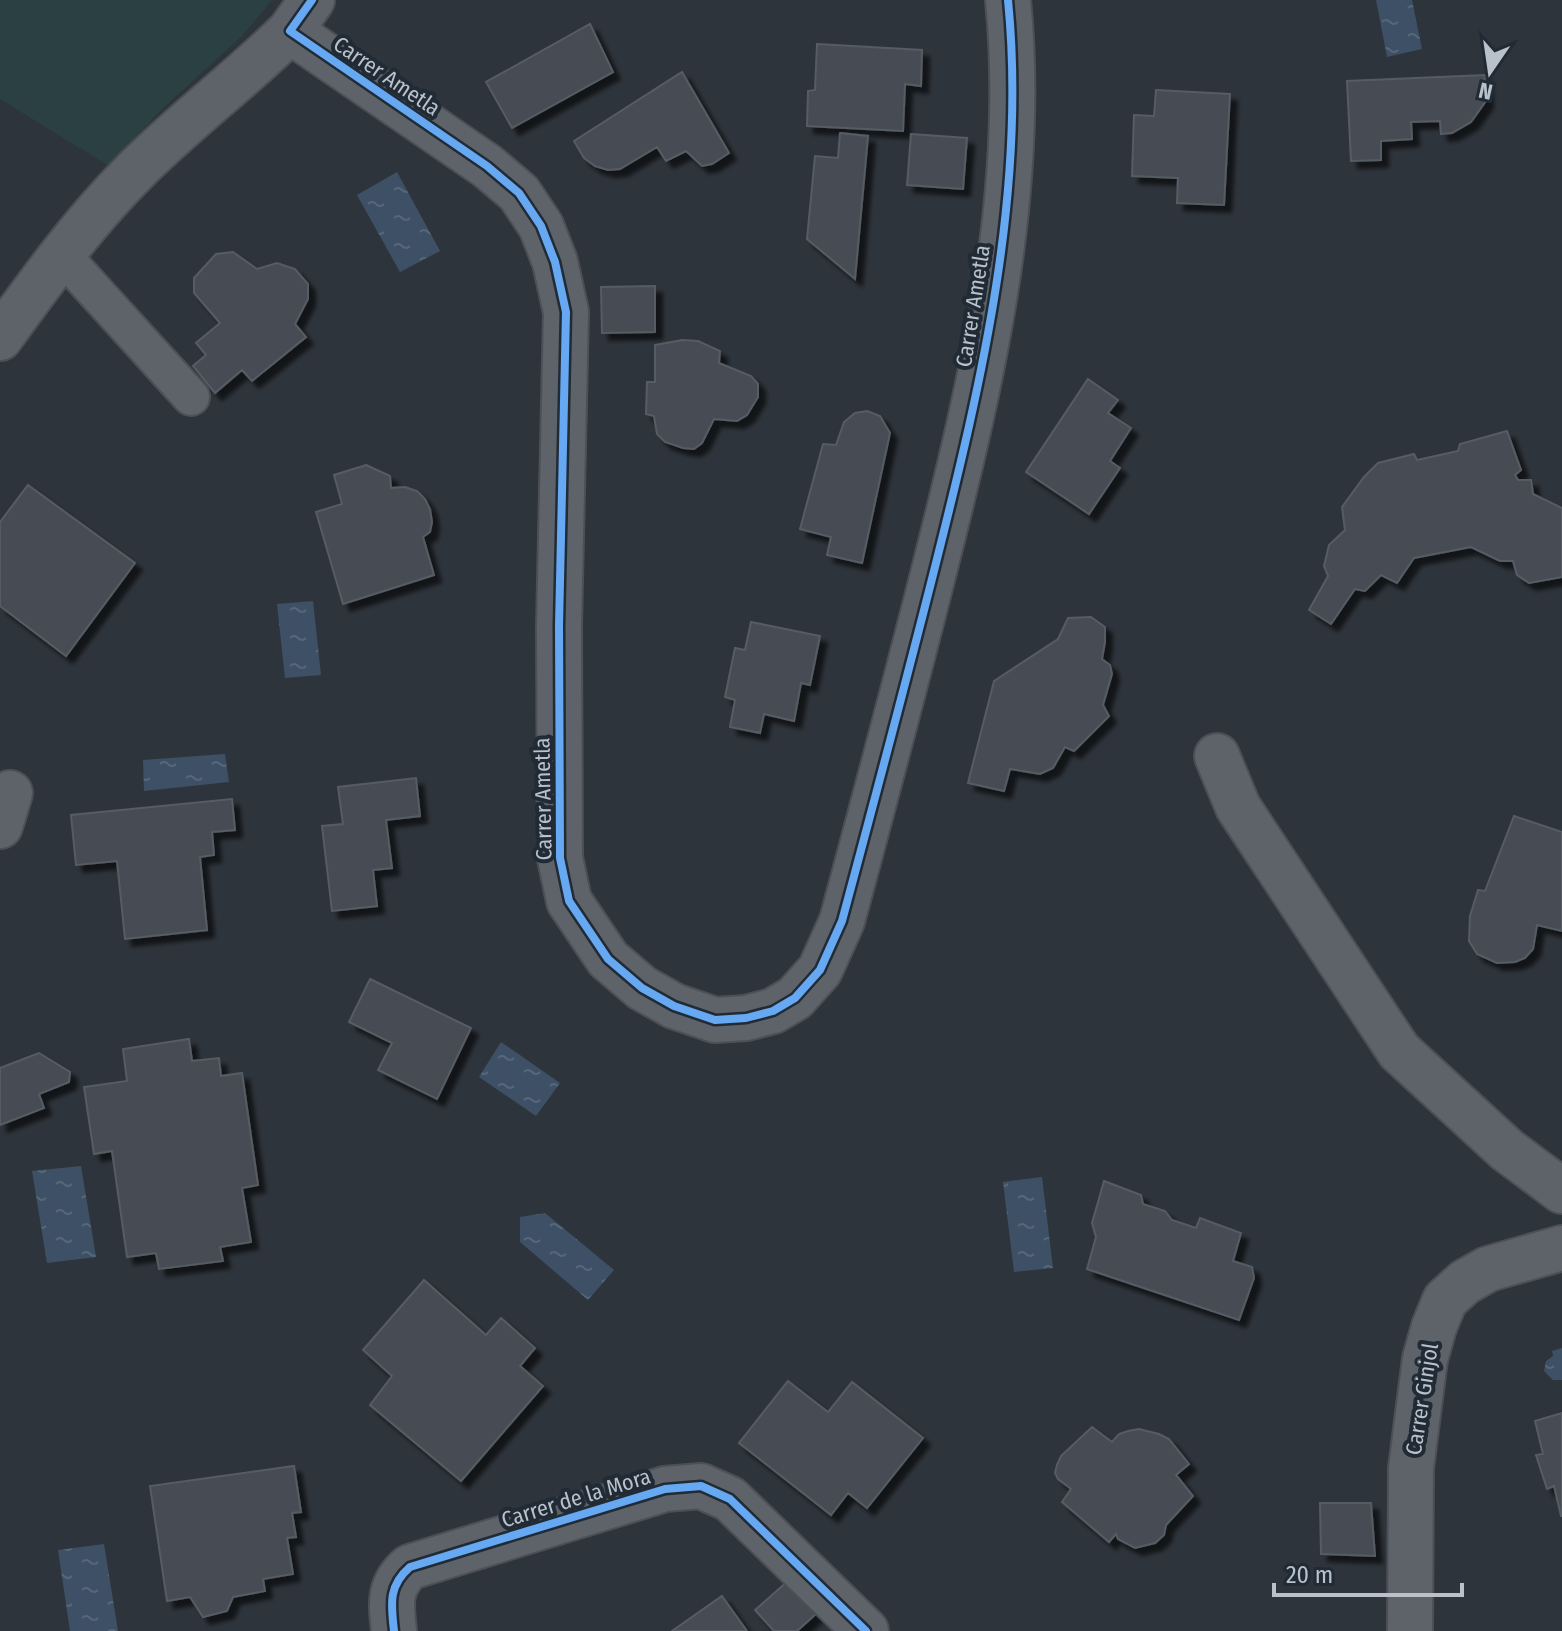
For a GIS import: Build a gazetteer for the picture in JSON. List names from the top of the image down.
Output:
{
  "streets": {
    "street": ["Carrer Ametla", "Carrer Ginjol", "Carrer de la Mora"]
  },
  "scale_bar": "20 m",
  "north": "bottom"
}
